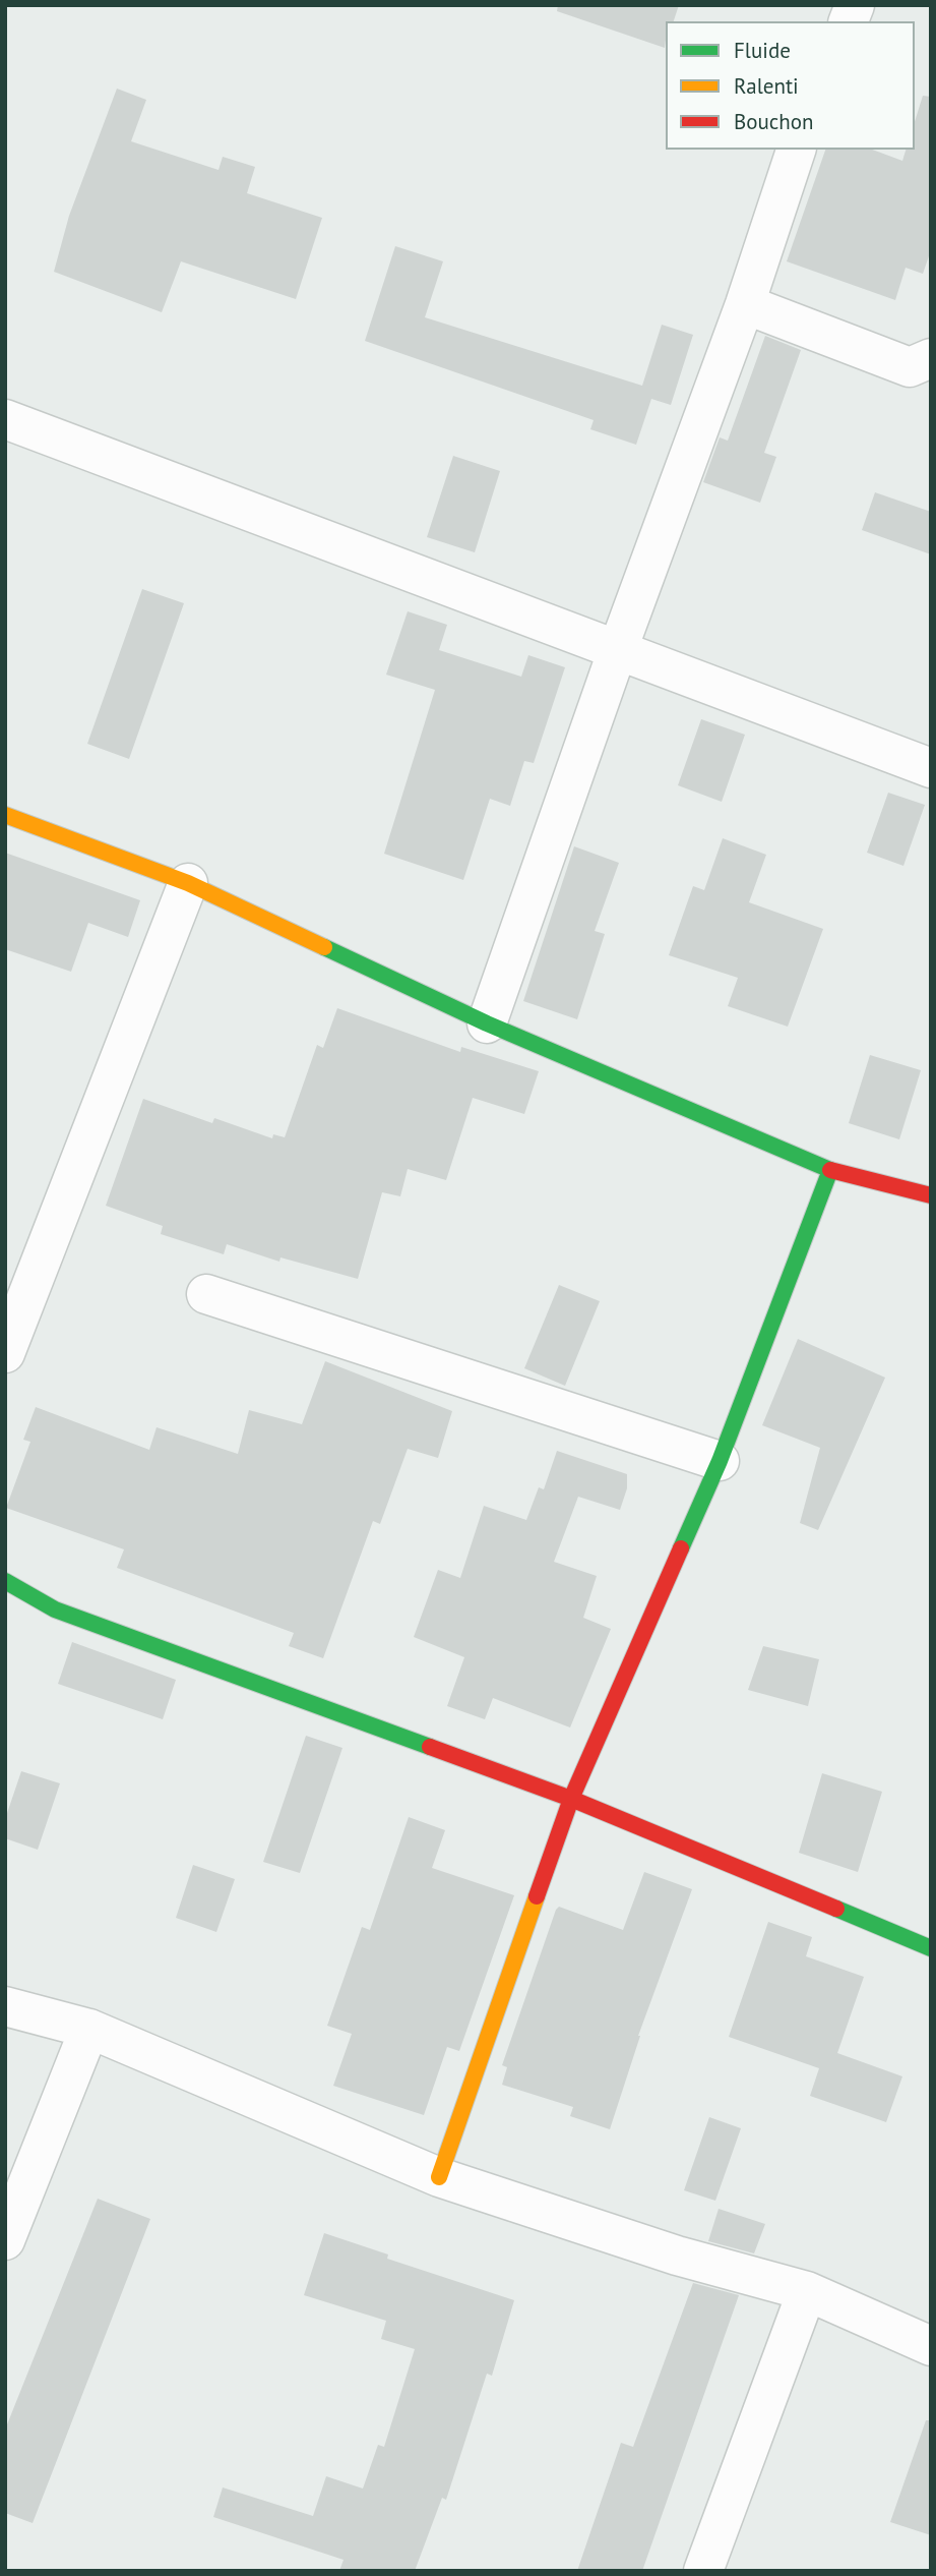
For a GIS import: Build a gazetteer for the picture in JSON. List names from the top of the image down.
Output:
{
  "legend": ["Fluide", "Ralenti", "Bouchon"]
}
